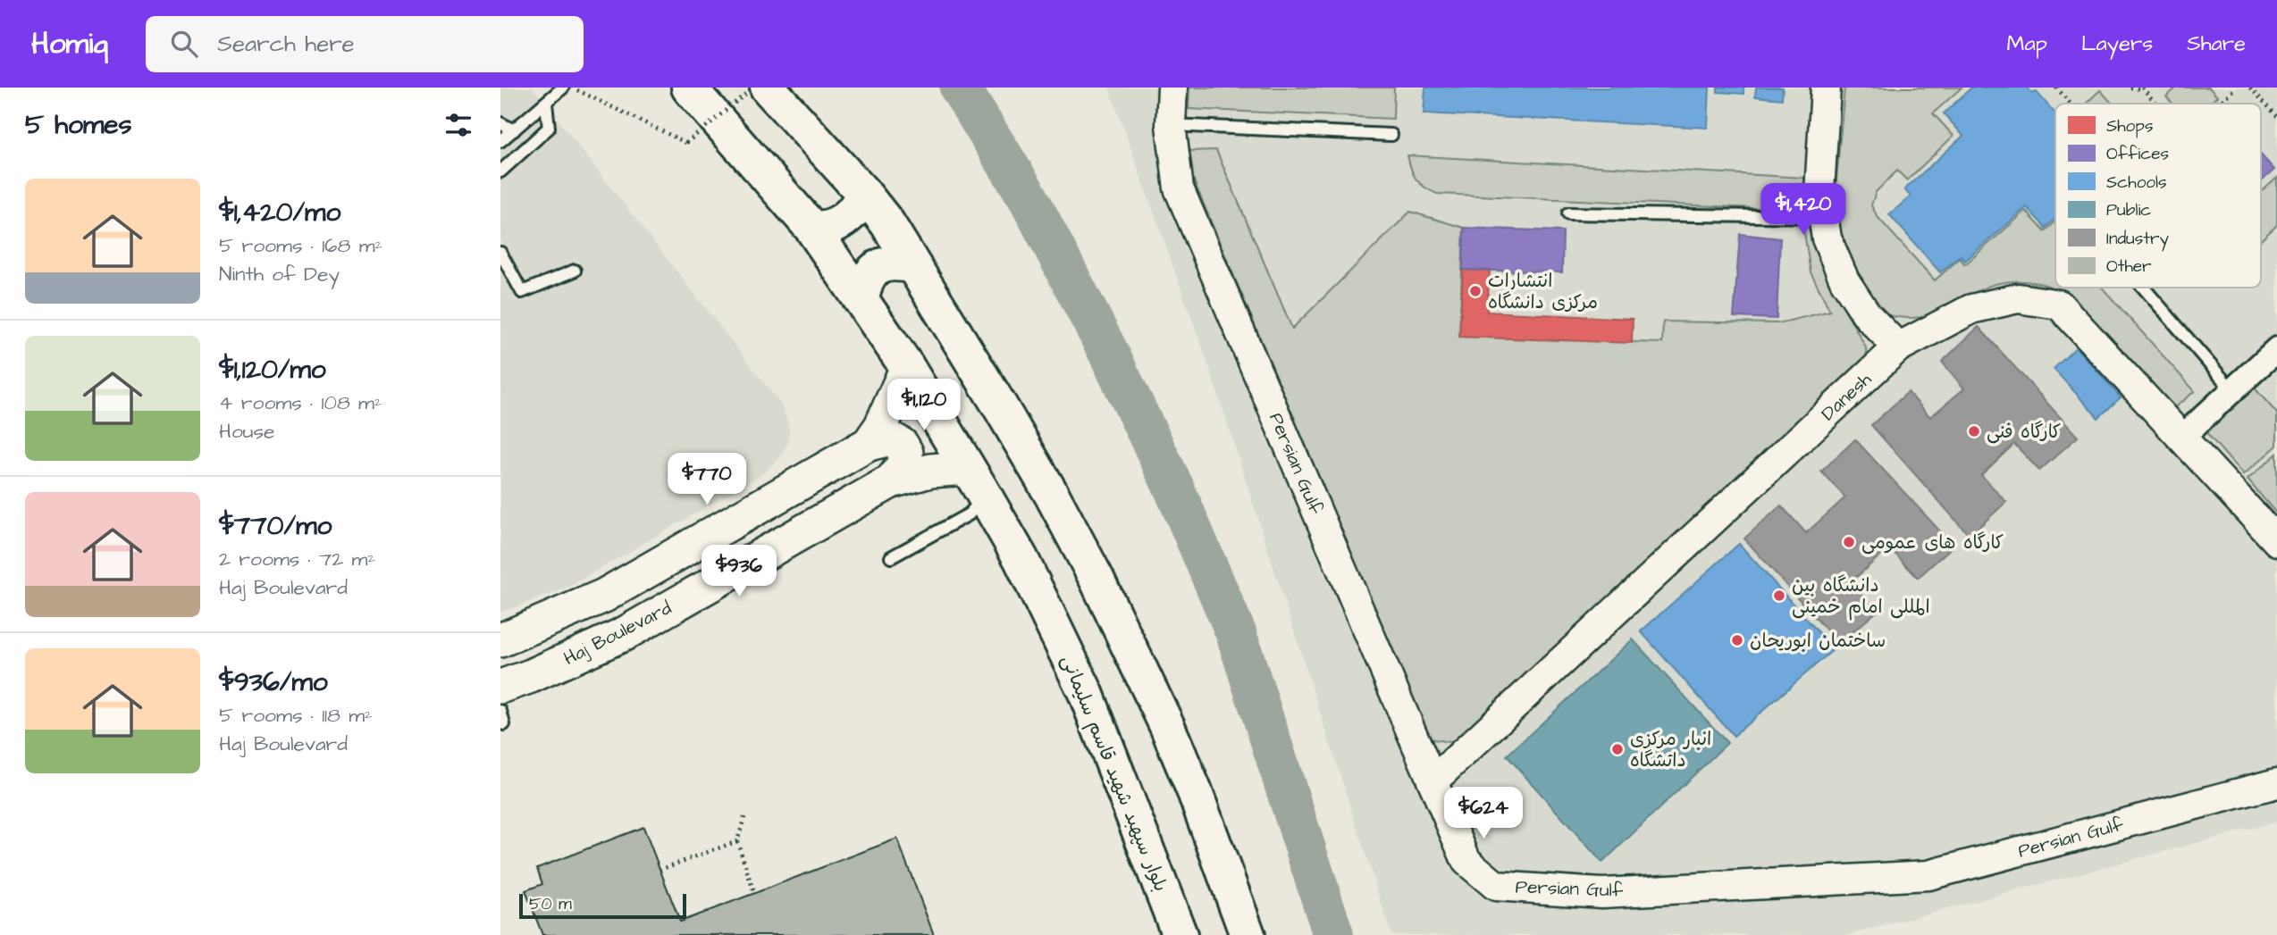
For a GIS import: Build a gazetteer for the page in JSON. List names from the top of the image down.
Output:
{
  "streets": {
    "main road": ["Haj Boulevard", "بلوار سپهبد شهید قاسم سلیمانی"],
    "street": ["Danesh", "Persian Gulf"]
  },
  "crossings": [
    ["Danesh", "Persian Gulf"],
    ["Haj Boulevard", "بلوار سپهبد شهید قاسم سلیمانی"]
  ],
  "places": [
    "انتشارات مرکزی دانشگاه",
    "کارگاه فنی",
    "کارگاه های عمومی",
    "دانشگاه بین المللی امام خمینی",
    "ساختمان ابوریحان",
    "انبار مرکزی داتشگاه"
  ],
  "legend": [
    "Shops",
    "Offices",
    "Schools",
    "Public",
    "Industry",
    "Other"
  ],
  "scale_bar": "50 m",
  "page": {
    "header": "Homiq",
    "search": "Search here",
    "nav": ["Map", "Layers", "Share"],
    "heading": "5 homes",
    "list": [
      {
        "name": "$1,420/mo",
        "note": "5 rooms · 168 m² · Ninth of Dey"
      },
      {
        "name": "$1,120/mo",
        "note": "4 rooms · 108 m² · House"
      },
      {
        "name": "$770/mo",
        "note": "2 rooms · 72 m² · Haj Boulevard"
      },
      {
        "name": "$936/mo",
        "note": "5 rooms · 118 m² · Haj Boulevard"
      }
    ],
    "price": [
      "$1,420",
      "$1,120",
      "$770",
      "$936",
      "$624"
    ],
    "scale": "50 m"
  }
}
